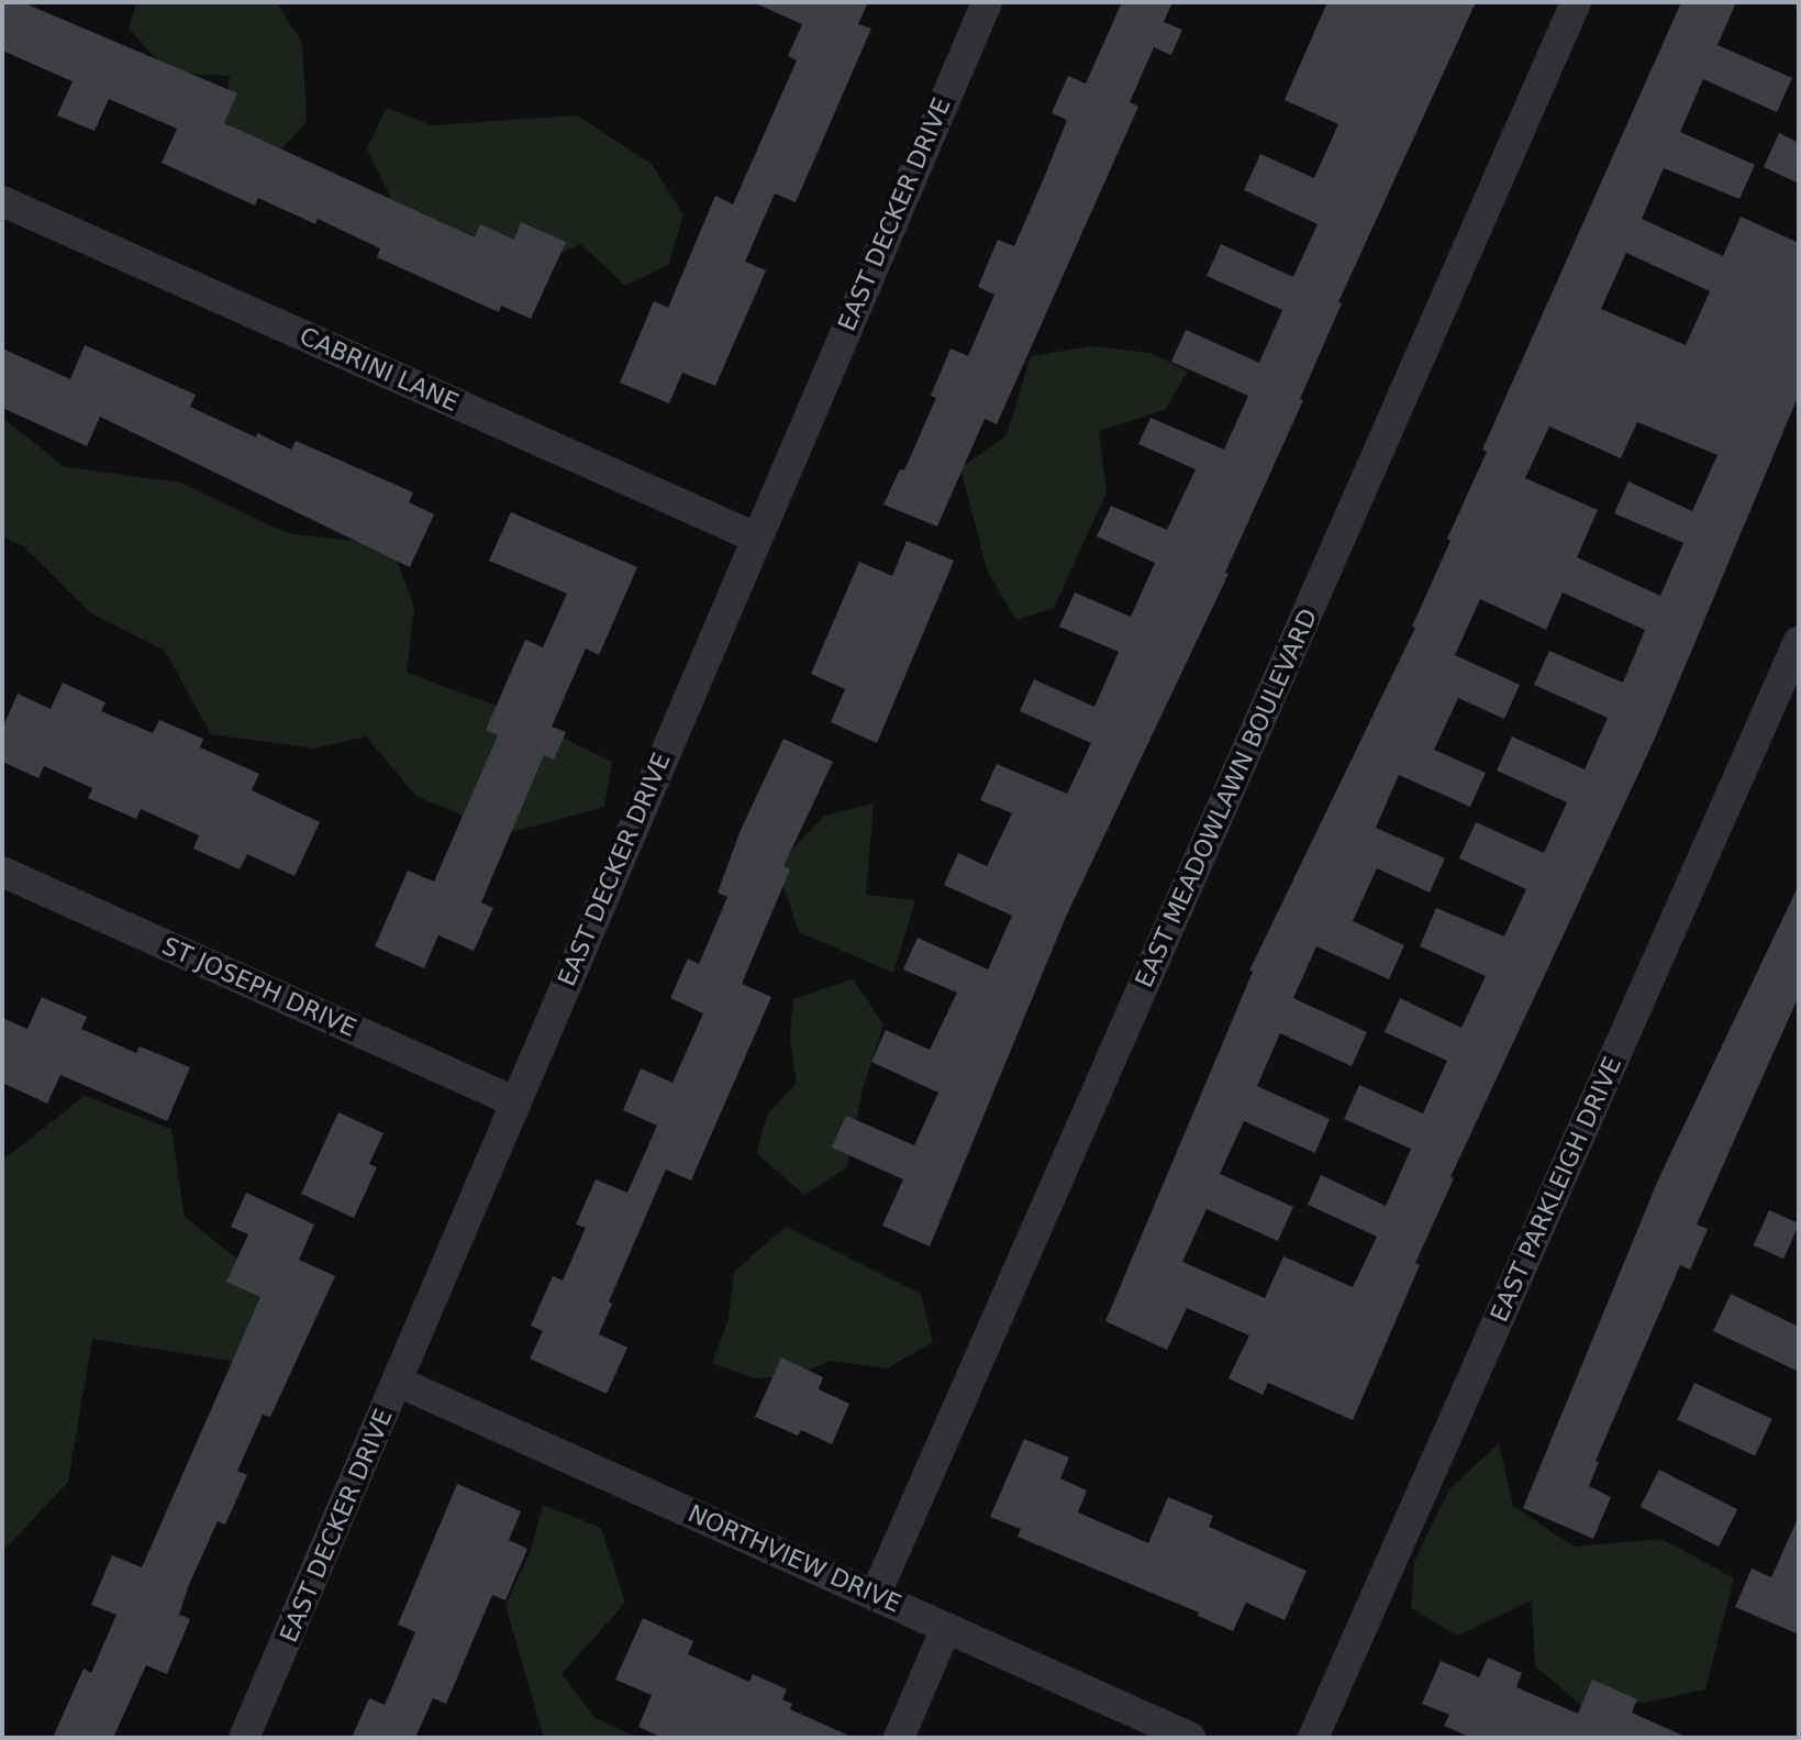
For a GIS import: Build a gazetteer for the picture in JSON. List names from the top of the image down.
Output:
{
  "streets": {
    "street": [
      "EAST DECKER DRIVE",
      "CABRINI LANE",
      "EAST MEADOWLAWN BOULEVARD",
      "ST JOSEPH DRIVE",
      "EAST PARKLEIGH DRIVE",
      "NORTHVIEW DRIVE"
    ]
  },
  "crossings": [
    ["EAST DECKER DRIVE", "CABRINI LANE"],
    ["EAST DECKER DRIVE", "ST JOSEPH DRIVE"],
    ["EAST DECKER DRIVE", "NORTHVIEW DRIVE"],
    ["EAST MEADOWLAWN BOULEVARD", "NORTHVIEW DRIVE"]
  ]
}
